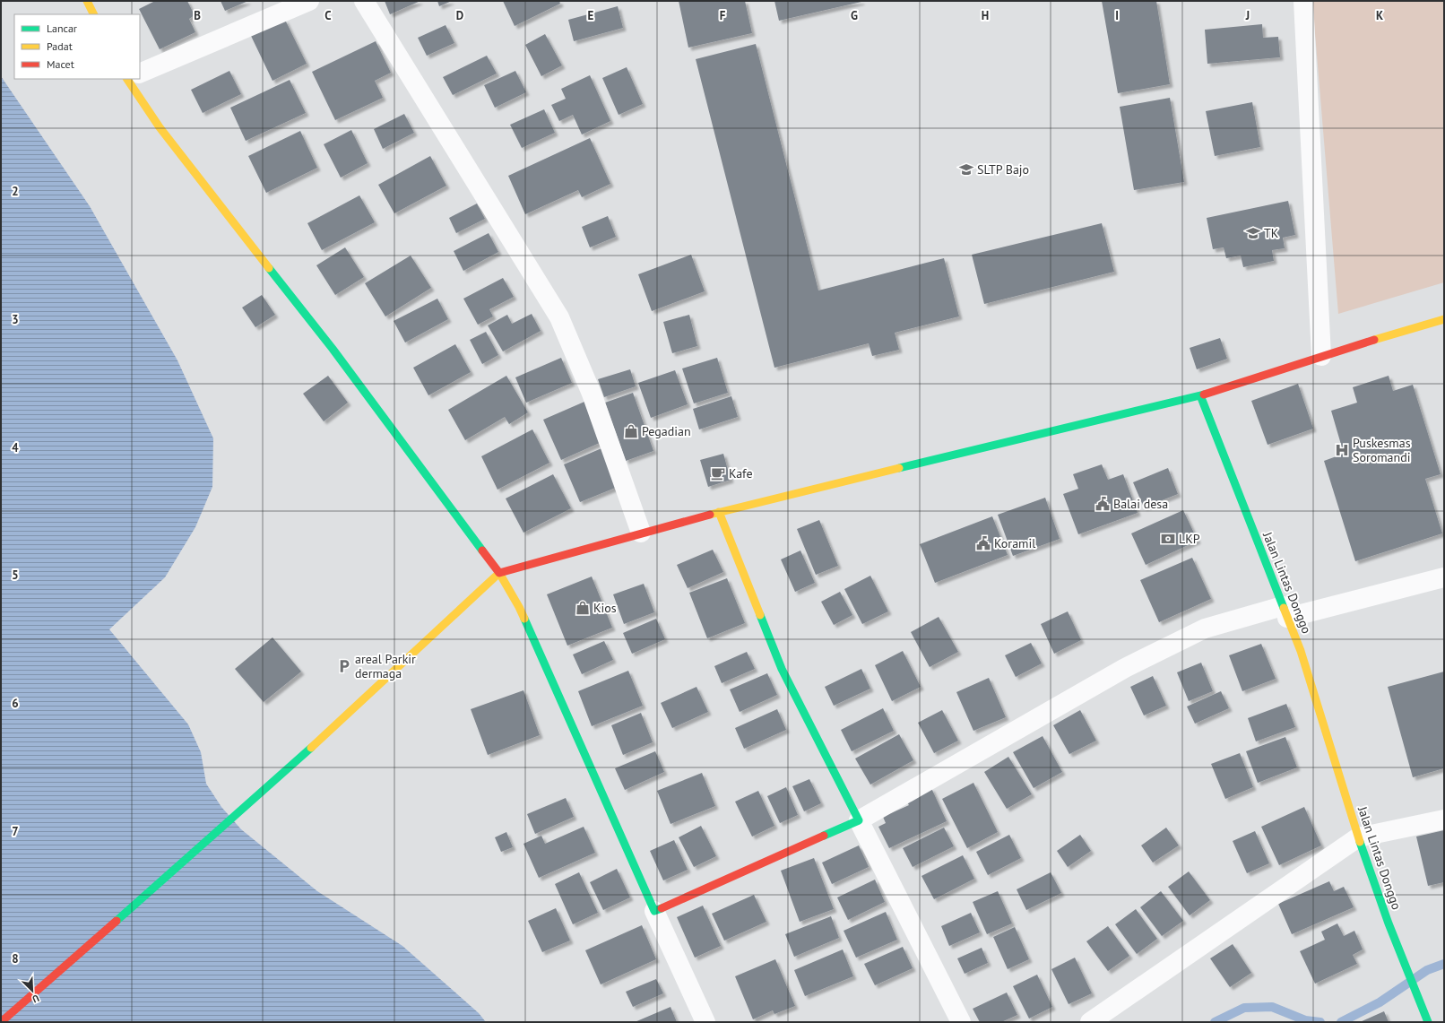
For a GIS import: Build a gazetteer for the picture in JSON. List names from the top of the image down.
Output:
{
  "streets": {
    "main road": ["Jalan Lintas Donggo"]
  },
  "places": {
    "school or university": ["SLTP Bajo", "TK"],
    "shop": ["Pegadian", "Kios"],
    "hospital": ["Puskesmas Soromandi"],
    "cafe": ["Kafe"],
    "public building": ["Balai desa", "Koramil"],
    "bank": ["LKP"],
    "parking": ["areal Parkir dermaga"]
  },
  "legend": ["Lancar", "Padat", "Macet"],
  "north": "bottom right",
  "grid": {
    "columns": [
      "B",
      "C",
      "D",
      "E",
      "F",
      "G",
      "H",
      "I",
      "J",
      "K"
    ],
    "rows": [
      "2",
      "3",
      "4",
      "5",
      "6",
      "7",
      "8"
    ]
  }
}
